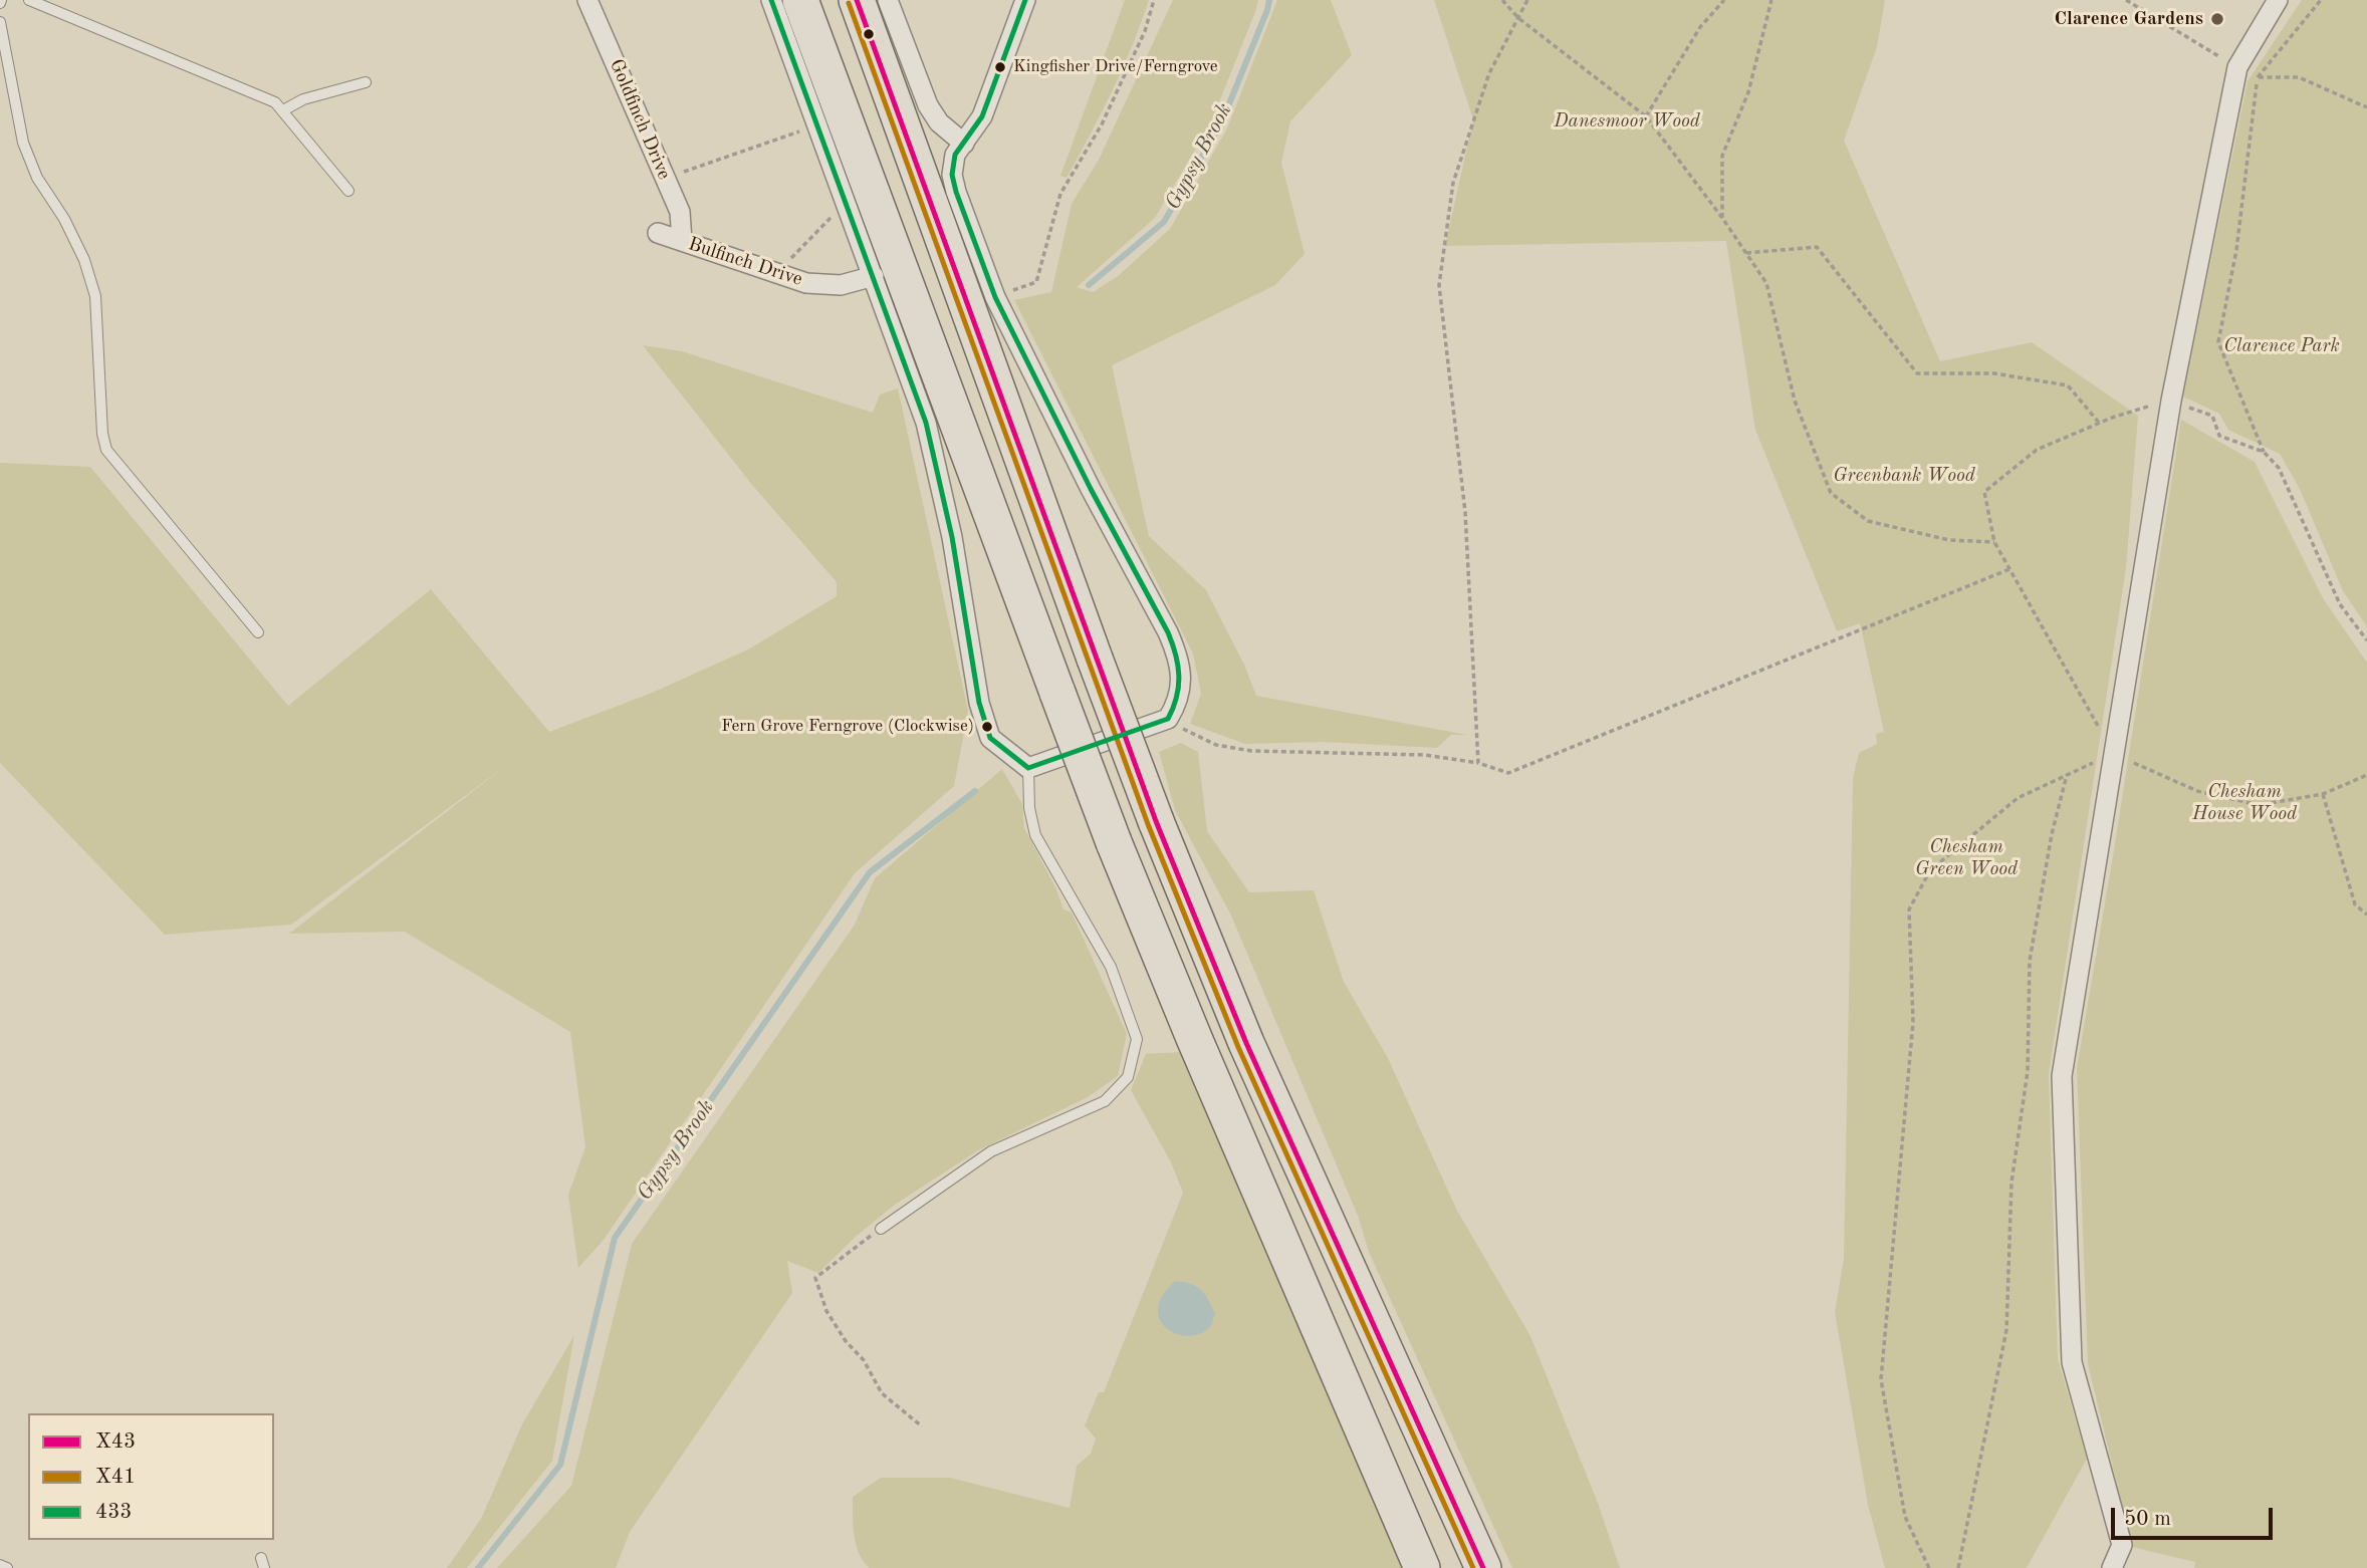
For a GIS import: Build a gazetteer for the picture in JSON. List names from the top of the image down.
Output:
{
  "streets": {
    "street": ["Goldfinch Drive", "Bulfinch Drive"]
  },
  "crossings": [
    ["Goldfinch Drive", "Bulfinch Drive"]
  ],
  "water": ["Gypsy Brook"],
  "parks": [
    "Danesmoor Wood",
    "Clarence Park",
    "Greenbank Wood",
    "Chesham House Wood",
    "Chesham Green Wood"
  ],
  "places": ["Clarence Gardens", "Kingfisher Drive/Ferngrove", "Fern Grove Ferngrove (Clockwise)"],
  "lines": ["transit line X43", "transit line 433", "transit line X41"],
  "legend": ["X43", "X41", "433"],
  "scale_bar": "50 m"
}
